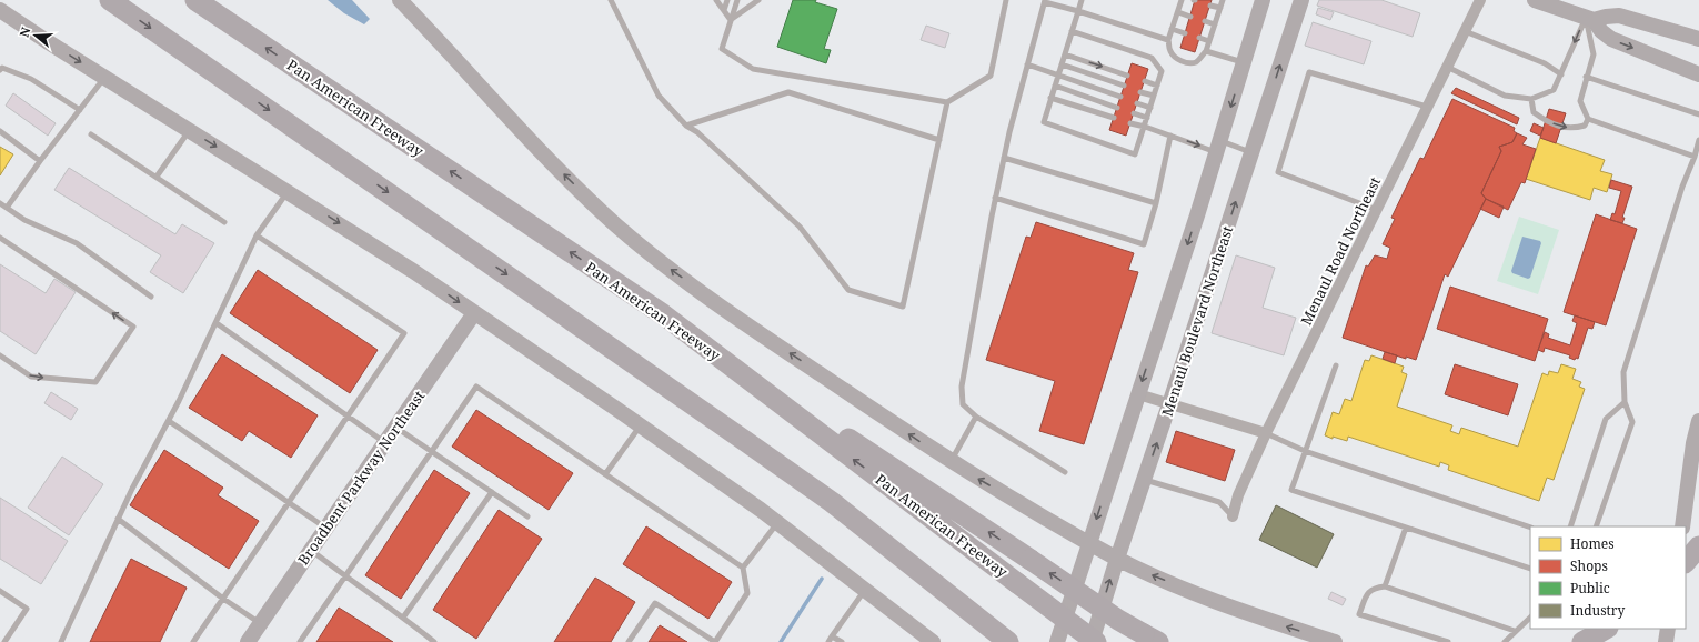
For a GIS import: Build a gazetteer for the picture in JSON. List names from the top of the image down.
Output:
{
  "streets": {
    "highway": ["Pan American Freeway"],
    "main road": ["Menaul Boulevard Northeast", "Broadbent Parkway Northeast"],
    "street": ["Menaul Road Northeast"]
  },
  "legend": [
    "Homes",
    "Shops",
    "Public",
    "Industry"
  ],
  "north": "left"
}
